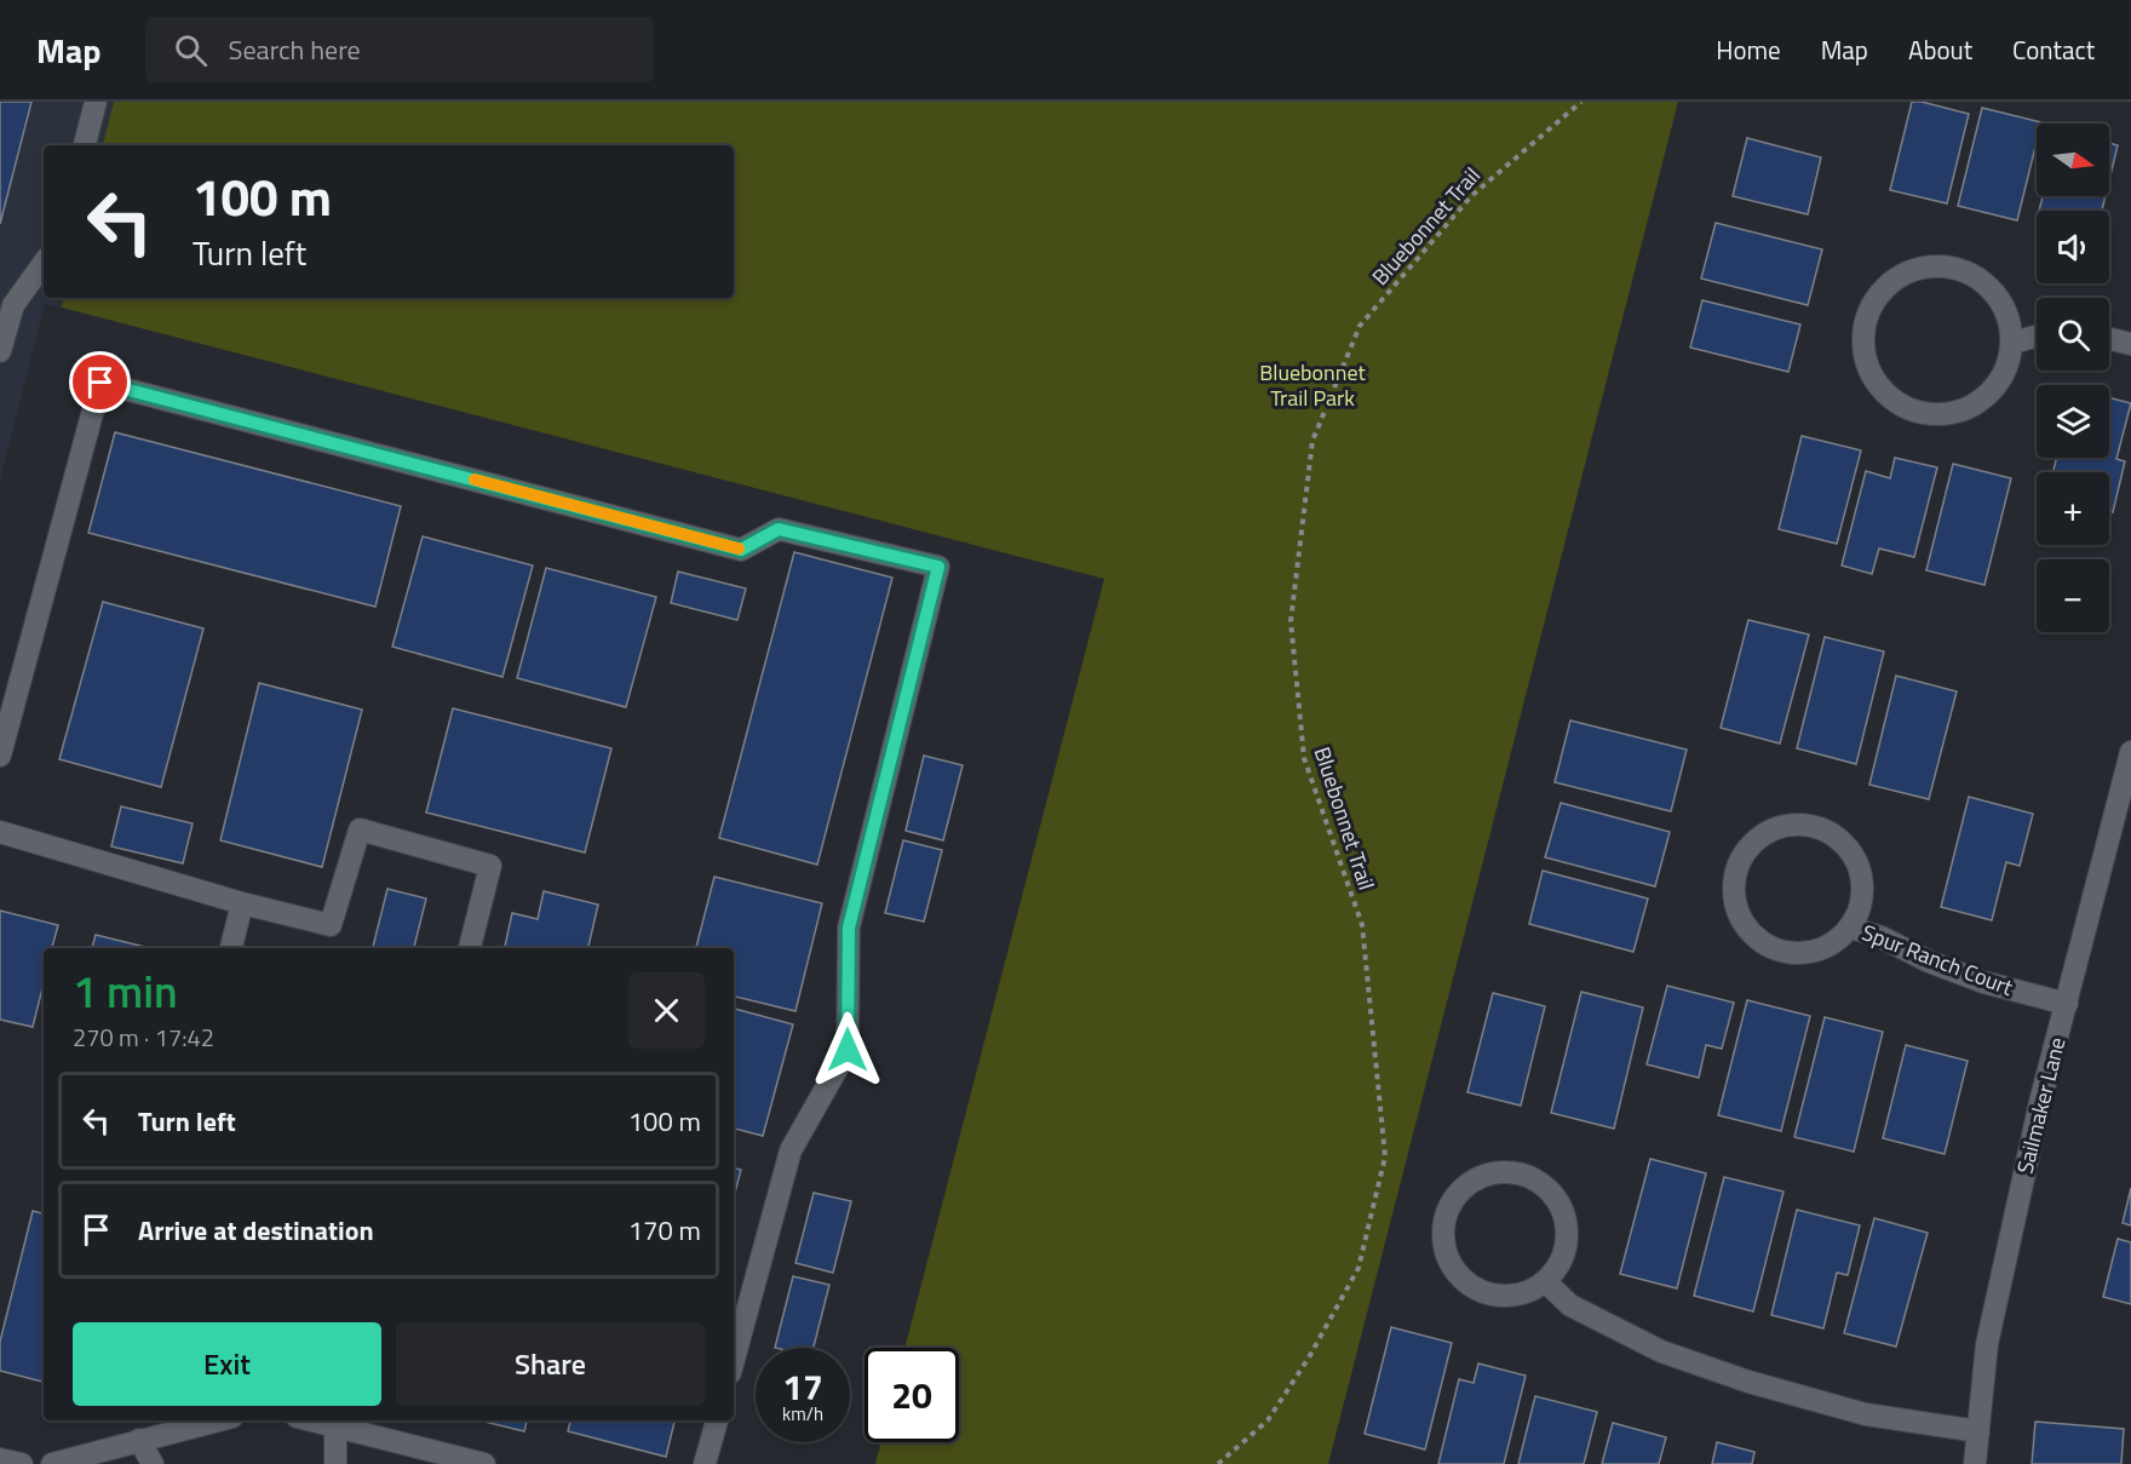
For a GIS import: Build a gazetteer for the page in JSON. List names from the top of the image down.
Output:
{
  "streets": {
    "street": ["Spur Ranch Court", "Sailmaker Lane"],
    "path": ["Bluebonnet Trail"]
  },
  "crossings": [
    ["Spur Ranch Court", "Sailmaker Lane"]
  ],
  "parks": ["Bluebonnet Trail Park"],
  "north": "right",
  "page": {
    "header": "Map",
    "search": "Search here",
    "nav": [
      "Home",
      "Map",
      "About",
      "Contact"
    ],
    "map_buttons": ["+", "−"],
    "turn": ["100 m", "Turn left"],
    "heading": ["1 min", "270 m · 17:42"],
    "list": [
      {
        "name": "Turn left",
        "value": "100 m"
      },
      {
        "name": "Arrive at destination",
        "value": "170 m"
      }
    ],
    "buttons": ["Exit", "Share"],
    "speed": "17 km/h",
    "limit": "20"
  }
}
